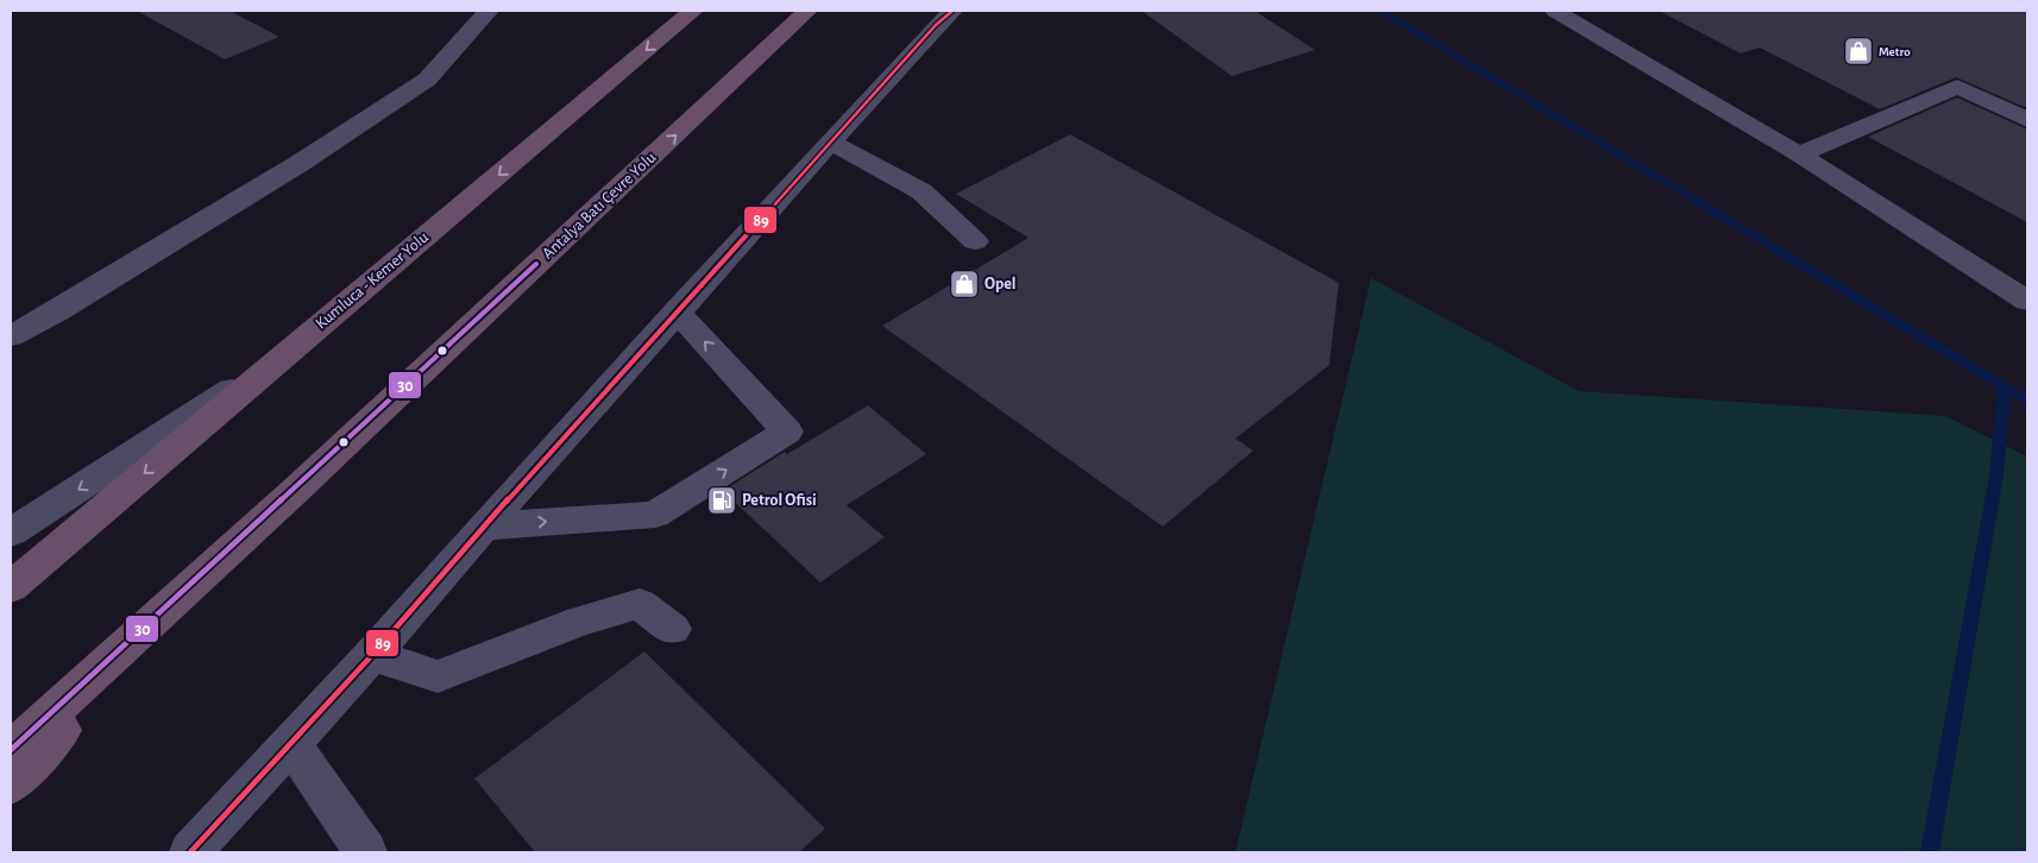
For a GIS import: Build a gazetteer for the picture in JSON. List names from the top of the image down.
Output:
{
  "streets": {
    "highway": ["Antalya Batı Çevre Yolu", "Kumluca - Kemer Yolu"]
  },
  "one_way": ["Antalya Batı Çevre Yolu"],
  "places": {
    "shop": ["Metro", "Opel"],
    "fuel station": ["Petrol Ofisi"]
  },
  "lines": ["transit line 89", "transit line 30"]
}
